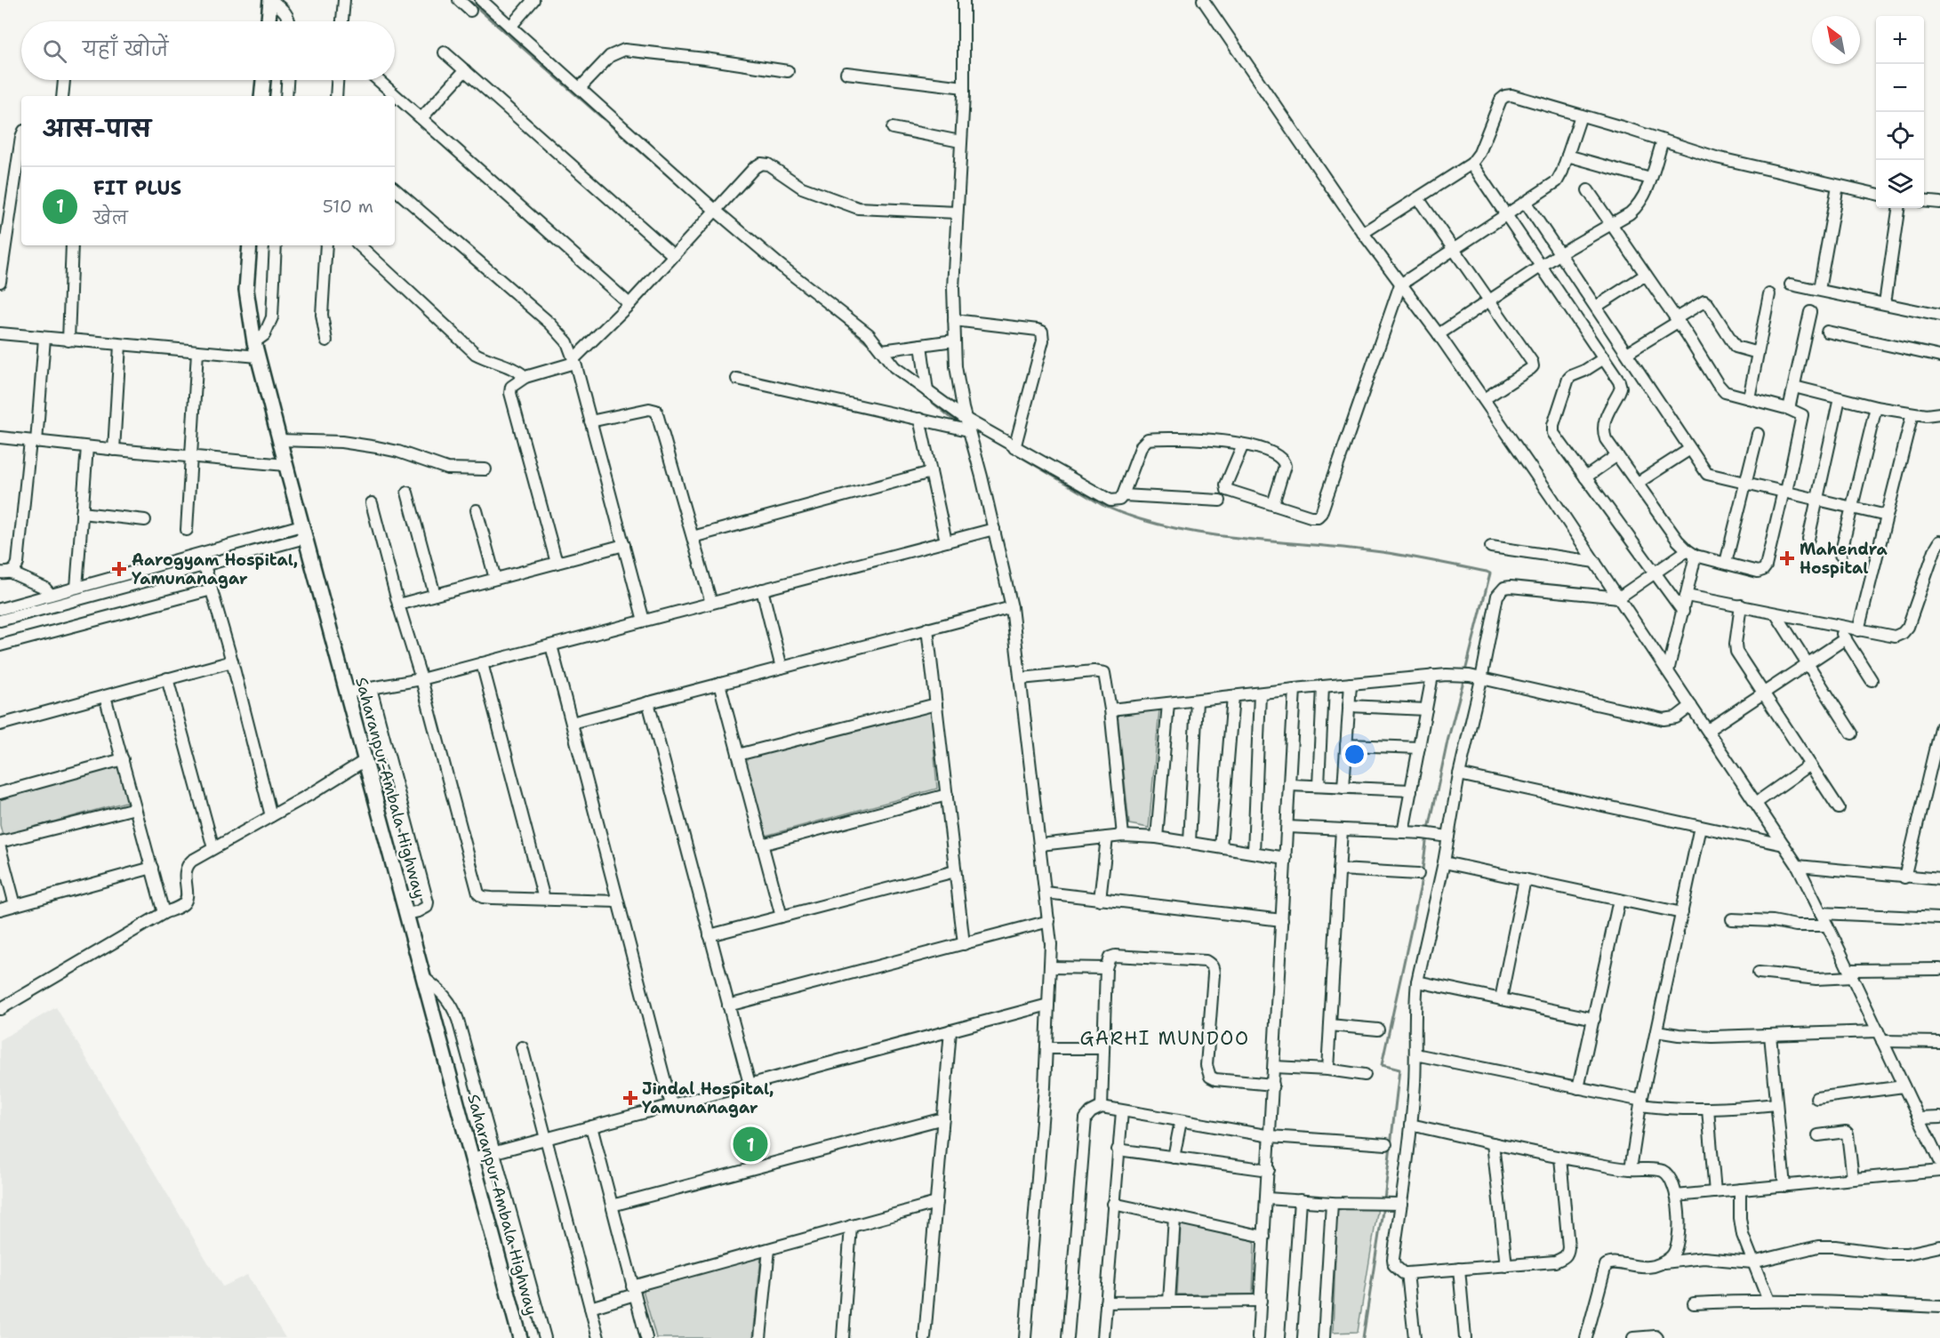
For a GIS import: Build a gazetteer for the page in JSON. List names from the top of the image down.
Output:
{
  "streets": {
    "main road": ["Saharanpur-Ambala Highway"]
  },
  "districts": ["GARHI MUNDOO"],
  "places": {
    "health": ["Mahendra Hospital", "Aarogyam Hospital, Yamunanagar", "Jindal Hospital, Yamunanagar"]
  },
  "north": "top left",
  "page": {
    "map_buttons": ["+", "−"],
    "search": "यहाँ खोजें",
    "heading": "आस-पास",
    "list": [
      {
        "mark": "1",
        "name": "FIT PLUS",
        "note": "खेल",
        "value": "510 m"
      }
    ],
    "pins": "1"
  }
}
